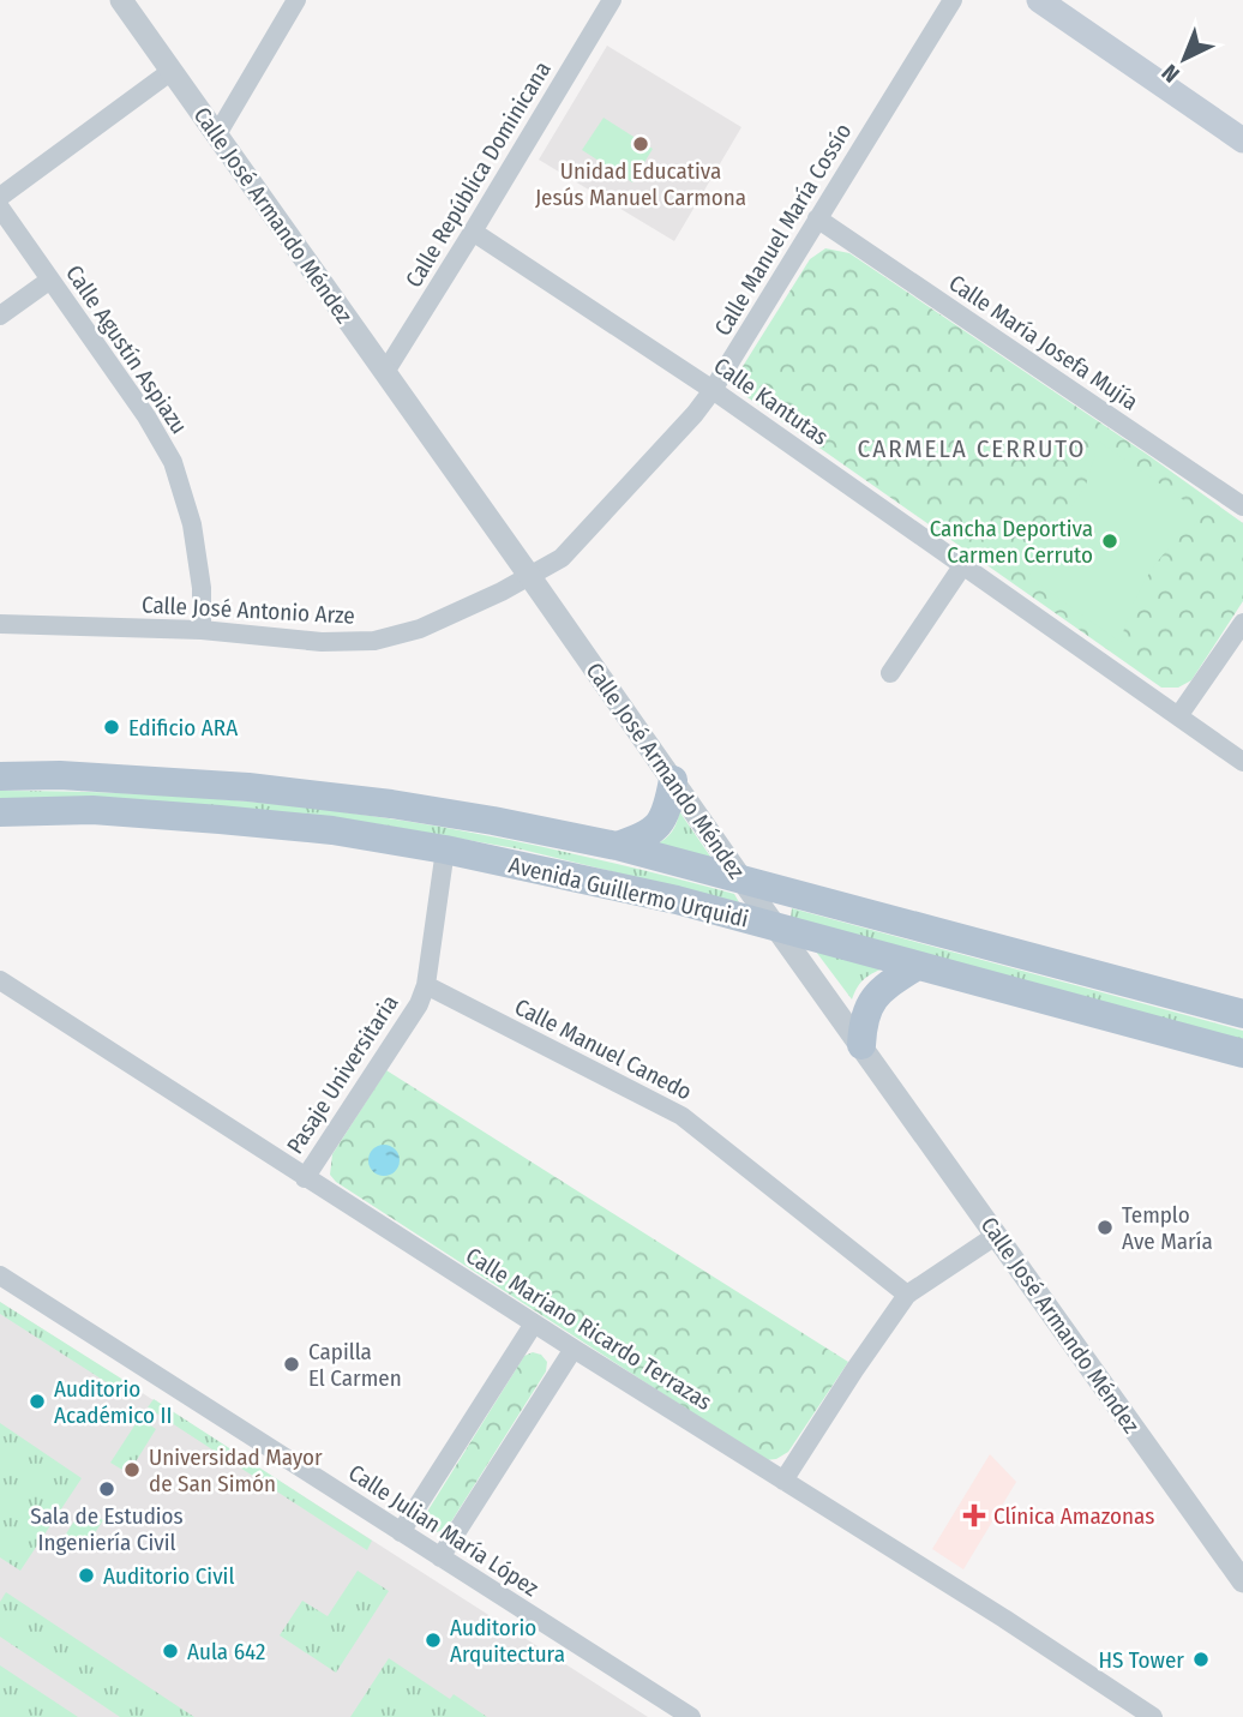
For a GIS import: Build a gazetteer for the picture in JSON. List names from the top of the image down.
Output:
{
  "streets": {
    "main road": ["Avenida Guillermo Urquidi"],
    "street": [
      "Calle República Dominicana",
      "Calle José Armando Méndez",
      "Calle Manuel María Cossío",
      "Calle María Josefa Mujía",
      "Calle Agustín Aspiazu",
      "Calle Kantutas",
      "Calle José Antonio Arze",
      "Calle Manuel Canedo",
      "Pasaje Universitaria",
      "Calle Mariano Ricardo Terrazas",
      "Calle Julian María López"
    ]
  },
  "crossings": [
    ["Calle República Dominicana", "Calle José Armando Méndez"],
    ["Calle República Dominicana", "Calle Kantutas"],
    ["Calle José Armando Méndez", "Calle Manuel María Cossío"],
    ["Calle José Armando Méndez", "Calle José Antonio Arze"],
    ["Calle José Armando Méndez", "Avenida Guillermo Urquidi"],
    ["Calle Manuel María Cossío", "Calle María Josefa Mujía"],
    ["Calle Manuel María Cossío", "Calle Kantutas"],
    ["Calle Manuel María Cossío", "Calle José Antonio Arze"],
    ["Calle Agustín Aspiazu", "Calle José Antonio Arze"],
    ["Avenida Guillermo Urquidi", "Pasaje Universitaria"],
    ["Calle Manuel Canedo", "Pasaje Universitaria"],
    ["Pasaje Universitaria", "Calle Mariano Ricardo Terrazas"]
  ],
  "districts": ["CARMELA CERRUTO"],
  "places": {
    "other": [
      "Unidad Educativa Jesús Manuel Carmona",
      "Cancha Deportiva Carmen Cerruto",
      "Edificio ARA",
      "Templo Ave María",
      "Capilla El Carmen",
      "Auditorio Académico II",
      "Universidad Mayor de San Simón",
      "Sala de Estudios Ingeniería Civil",
      "Auditorio Civil",
      "Auditorio Arquitectura",
      "Aula 642",
      "HS Tower"
    ],
    "health": ["Clínica Amazonas"]
  },
  "north": "bottom left"
}
